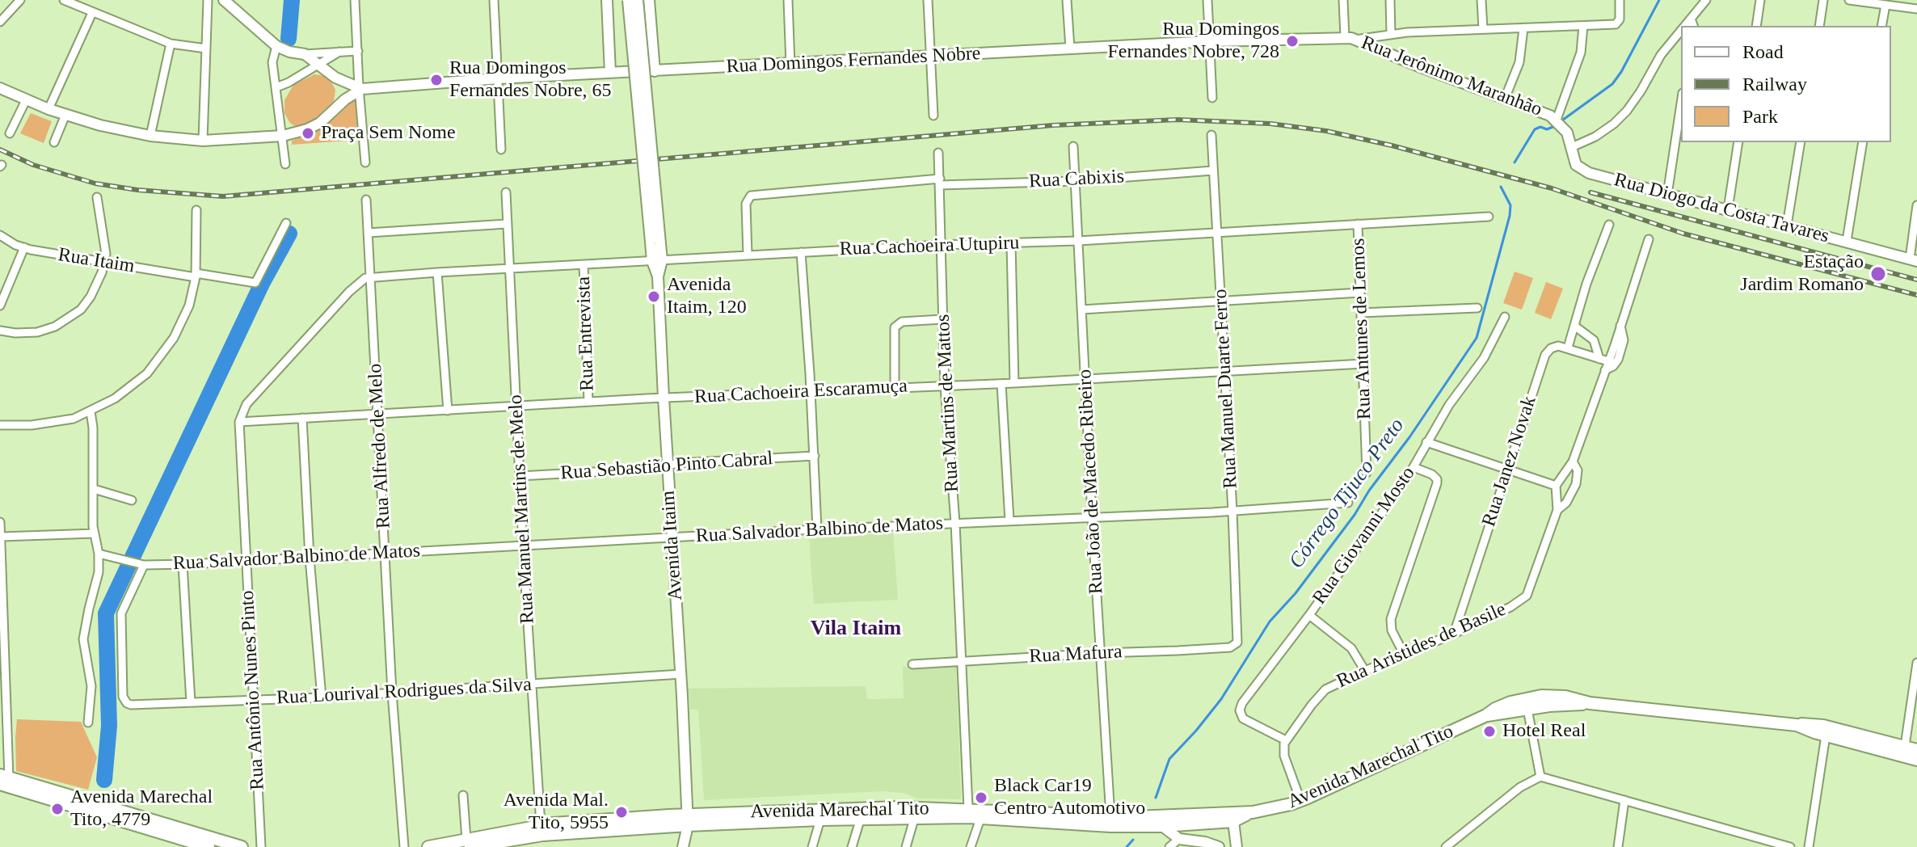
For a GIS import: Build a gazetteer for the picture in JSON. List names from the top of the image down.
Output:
{
  "streets": {
    "main road": ["Avenida Marechal Tito"],
    "street": [
      "Rua Domingos Fernandes Nobre",
      "Rua Jerônimo Maranhão",
      "Rua Cabixis",
      "Rua Diogo da Costa Tavares",
      "Rua Cachoeira Utupiru",
      "Rua Itaim",
      "Rua Antunes de Lemos",
      "Rua Entrevista",
      "Rua Manuel Duarte Ferro",
      "Rua Cachoeira Escaramuça",
      "Rua Martins de Mattos",
      "Rua Alfredo de Melo",
      "Rua Janez Novak",
      "Rua Sebastião Pinto Cabral",
      "Rua João de Macedo Ribeiro",
      "Rua Manuel Martins de Melo",
      "Rua Salvador Balbino de Matos",
      "Rua Giovanni Mosto",
      "Avenida Itaim",
      "Rua Aristides de Basile",
      "Rua Mafura",
      "Rua Antônio Nunes Pinto",
      "Rua Lourival Rodrigues da Silva"
    ]
  },
  "crossings": [
    ["Rua Domingos Fernandes Nobre", "Rua Jerônimo Maranhão"],
    ["Rua Jerônimo Maranhão", "Rua Diogo da Costa Tavares"],
    ["Rua Cabixis", "Rua Cachoeira Utupiru"],
    ["Rua Cabixis", "Rua Manuel Duarte Ferro"],
    ["Rua Cabixis", "Rua Martins de Mattos"],
    ["Rua Cabixis", "Rua João de Macedo Ribeiro"],
    ["Rua Cachoeira Utupiru", "Rua Antunes de Lemos"],
    ["Rua Cachoeira Utupiru", "Rua Entrevista"],
    ["Rua Cachoeira Utupiru", "Rua Manuel Duarte Ferro"],
    ["Rua Cachoeira Utupiru", "Rua Martins de Mattos"],
    ["Rua Cachoeira Utupiru", "Rua Alfredo de Melo"],
    ["Rua Cachoeira Utupiru", "Rua João de Macedo Ribeiro"],
    ["Rua Cachoeira Utupiru", "Rua Manuel Martins de Melo"],
    ["Rua Cachoeira Utupiru", "Avenida Itaim"],
    ["Rua Antunes de Lemos", "Rua Cachoeira Escaramuça"],
    ["Rua Entrevista", "Rua Cachoeira Escaramuça"],
    ["Rua Manuel Duarte Ferro", "Rua Cachoeira Escaramuça"],
    ["Rua Manuel Duarte Ferro", "Rua Salvador Balbino de Matos"],
    ["Rua Manuel Duarte Ferro", "Rua Mafura"],
    ["Rua Cachoeira Escaramuça", "Rua Martins de Mattos"],
    ["Rua Cachoeira Escaramuça", "Rua Alfredo de Melo"],
    ["Rua Cachoeira Escaramuça", "Rua João de Macedo Ribeiro"],
    ["Rua Cachoeira Escaramuça", "Rua Manuel Martins de Melo"],
    ["Rua Cachoeira Escaramuça", "Avenida Itaim"],
    ["Rua Cachoeira Escaramuça", "Rua Antônio Nunes Pinto"],
    ["Rua Martins de Mattos", "Rua Salvador Balbino de Matos"],
    ["Rua Martins de Mattos", "Rua Mafura"],
    ["Rua Martins de Mattos", "Avenida Marechal Tito"],
    ["Rua Alfredo de Melo", "Rua Salvador Balbino de Matos"],
    ["Rua Alfredo de Melo", "Rua Lourival Rodrigues da Silva"],
    ["Rua Janez Novak", "Rua Aristides de Basile"],
    ["Rua Sebastião Pinto Cabral", "Rua Manuel Martins de Melo"],
    ["Rua Sebastião Pinto Cabral", "Avenida Itaim"],
    ["Rua João de Macedo Ribeiro", "Rua Salvador Balbino de Matos"],
    ["Rua João de Macedo Ribeiro", "Rua Mafura"],
    ["Rua João de Macedo Ribeiro", "Avenida Marechal Tito"],
    ["Rua Manuel Martins de Melo", "Rua Salvador Balbino de Matos"],
    ["Rua Manuel Martins de Melo", "Rua Lourival Rodrigues da Silva"],
    ["Rua Manuel Martins de Melo", "Avenida Marechal Tito"],
    ["Rua Salvador Balbino de Matos", "Avenida Itaim"],
    ["Rua Salvador Balbino de Matos", "Rua Antônio Nunes Pinto"],
    ["Rua Salvador Balbino de Matos", "Rua Lourival Rodrigues da Silva"],
    ["Rua Giovanni Mosto", "Rua Aristides de Basile"],
    ["Avenida Itaim", "Rua Lourival Rodrigues da Silva"],
    ["Avenida Itaim", "Avenida Marechal Tito"],
    ["Rua Antônio Nunes Pinto", "Rua Lourival Rodrigues da Silva"]
  ],
  "districts": ["Vila Itaim"],
  "water": ["Córrego Tijuco Preto"],
  "places": [
    "Rua Domingos Fernandes Nobre, 728",
    "Rua Domingos Fernandes Nobre, 65",
    "Praça Sem Nome",
    "Estação Jardim Romano",
    "Avenida Itaim, 120",
    "Hotel Real",
    "Black Car19 Centro Automotivo",
    "Avenida Marechal Tito, 4779",
    "Avenida Mal. Tito, 5955"
  ],
  "legend": ["Road", "Railway", "Park"]
}
